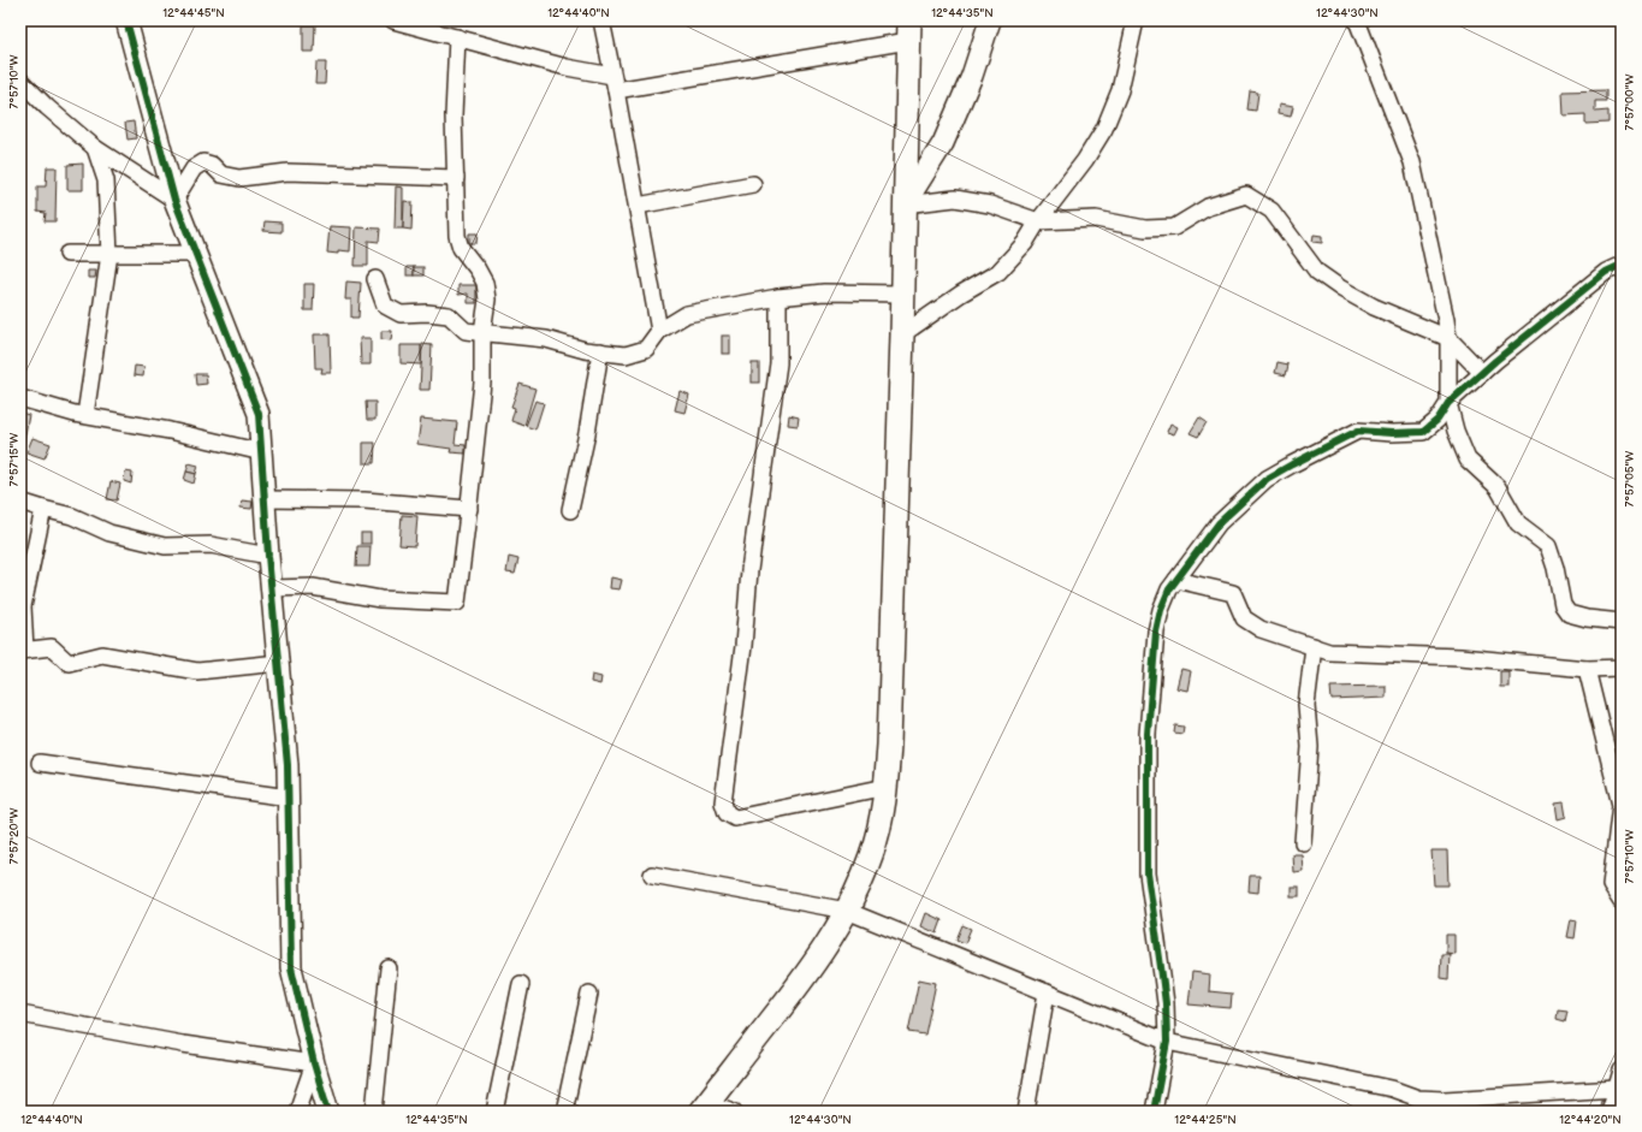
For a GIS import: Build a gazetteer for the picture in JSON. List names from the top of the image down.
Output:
{
  "coordinates": [
    "12°44'45\"N",
    "12°44'40\"N",
    "12°44'35\"N",
    "12°44'30\"N",
    "7°57'10\"W",
    "7°57'00\"W",
    "7°57'15\"W",
    "7°57'05\"W",
    "7°57'20\"W",
    "12°44'25\"N",
    "12°44'20\"N"
  ]
}
